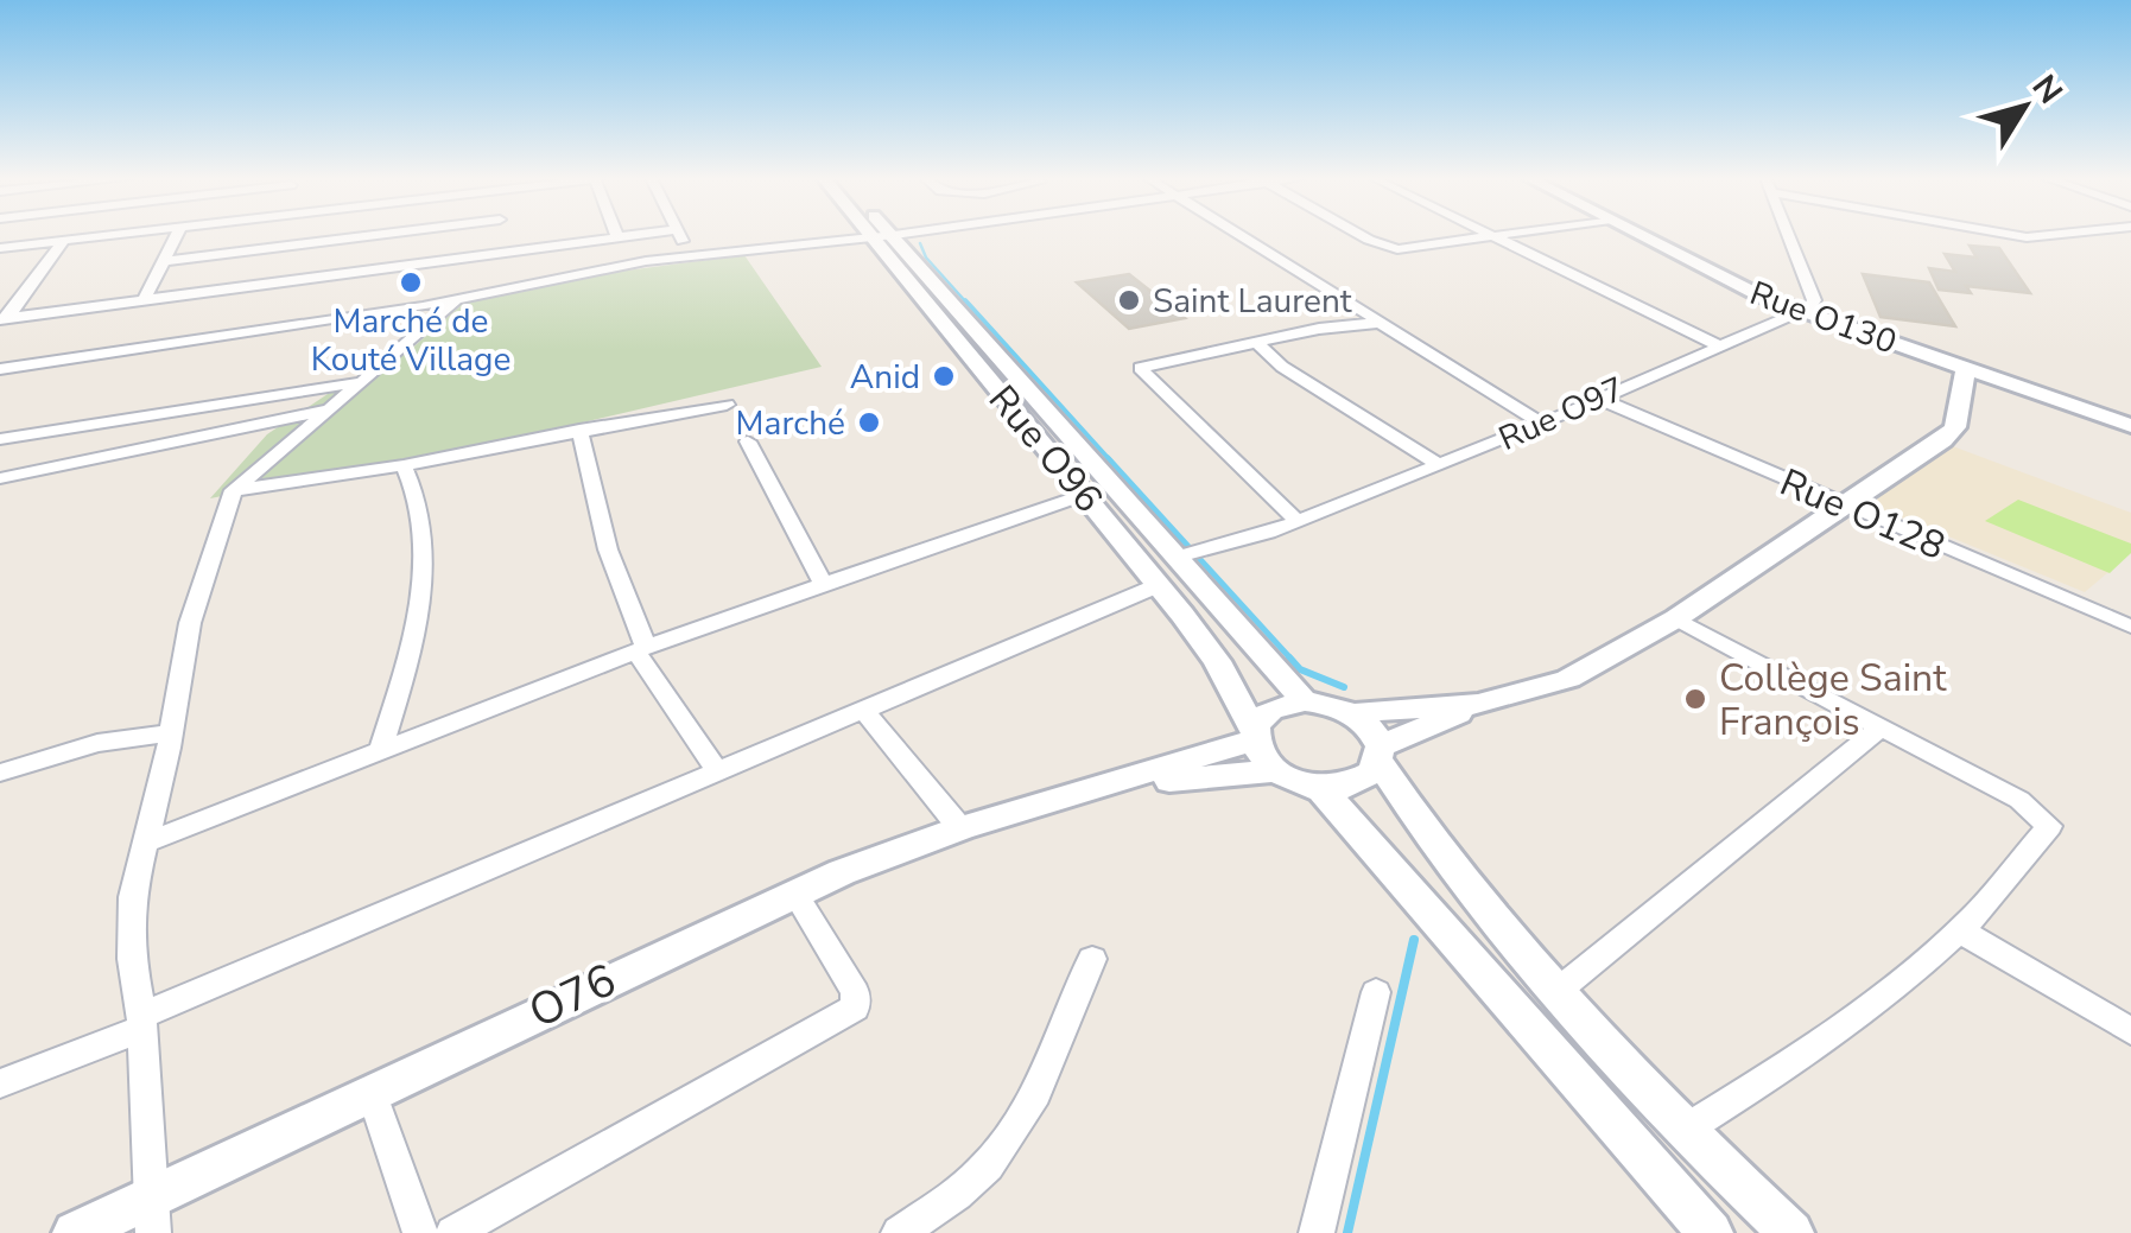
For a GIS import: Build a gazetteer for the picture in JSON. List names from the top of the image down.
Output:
{
  "streets": {
    "main road": ["Rue O130", "Rue O96", "O76"],
    "street": ["Rue O97", "Rue O128"]
  },
  "crossings": [
    ["Rue O130", "Rue O97"],
    ["Rue O97", "Rue O96"],
    ["Rue O97", "Rue O128"]
  ],
  "places": [
    "Marché de Kouté Village",
    "Saint Laurent",
    "Anid",
    "Marché",
    "Collège Saint François"
  ],
  "north": "top right"
}
